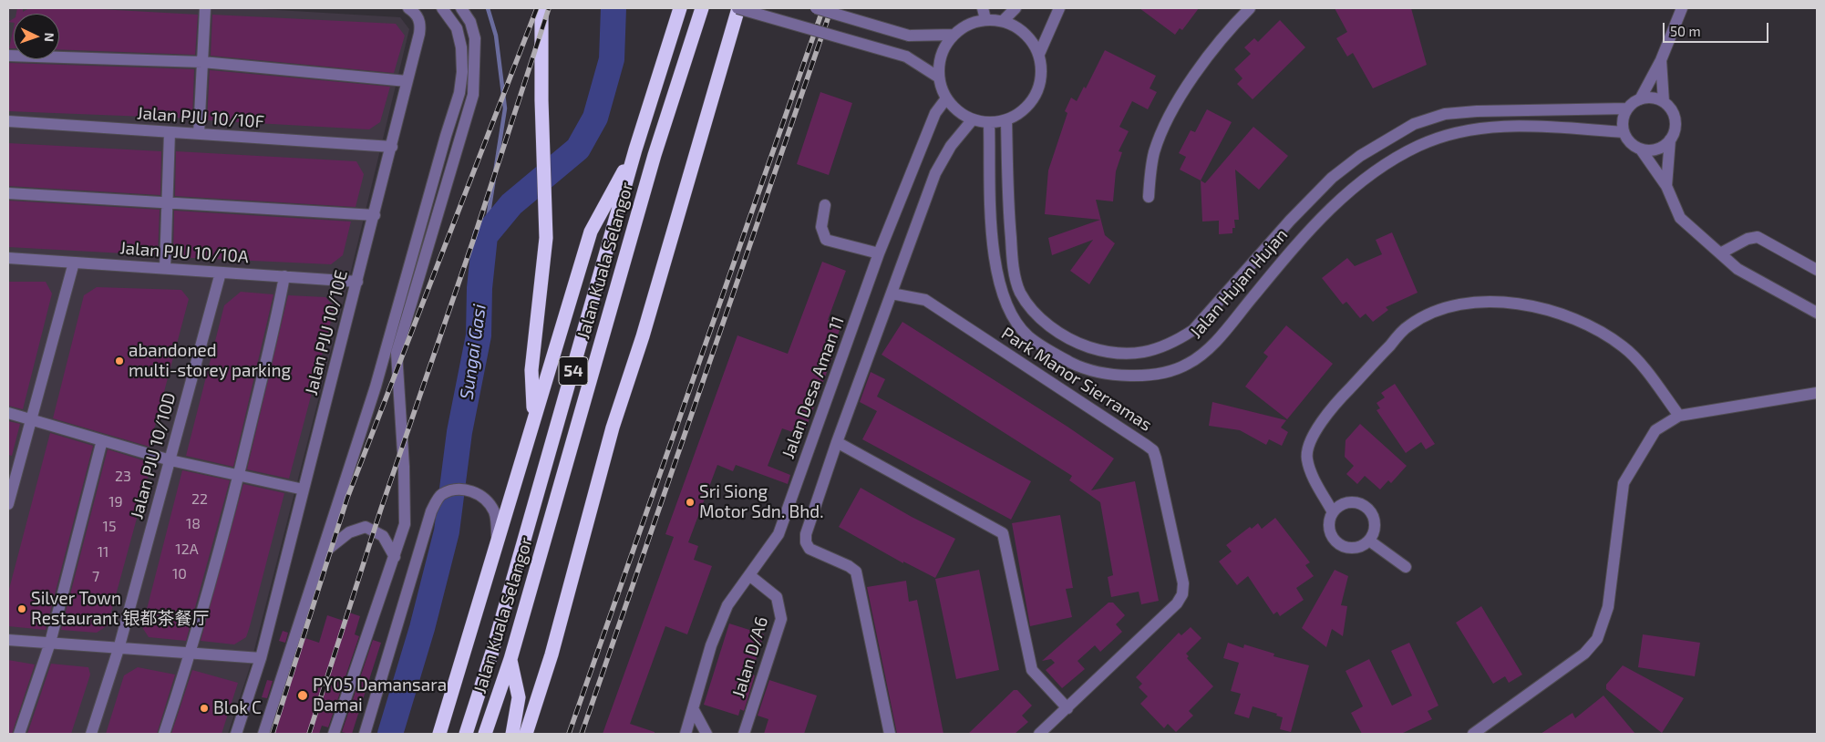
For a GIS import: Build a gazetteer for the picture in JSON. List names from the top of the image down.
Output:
{
  "streets": {
    "highway": ["Jalan Kuala Selangor", "54"],
    "street": [
      "Jalan PJU 10/10F",
      "Jalan PJU 10/10A",
      "Jalan Hujan Hujan",
      "Jalan PJU 10/10E",
      "Park Manor Sierramas",
      "Jalan Desa Aman 11",
      "Jalan PJU 10/10D",
      "Jalan D/A6"
    ]
  },
  "crossings": [
    ["Jalan PJU 10/10F", "Jalan PJU 10/10E"],
    ["Jalan PJU 10/10A", "Jalan PJU 10/10E"],
    ["Jalan PJU 10/10A", "Jalan PJU 10/10D"],
    ["Jalan Hujan Hujan", "Jalan Desa Aman 11"],
    ["Jalan Desa Aman 11", "Jalan D/A6"]
  ],
  "water": ["Sungai Gasi"],
  "places": [
    "abandoned multi-storey parking",
    "Sri Siong Motor Sdn. Bhd.",
    "Silver Town Restaurant 银都茶餐厅",
    "PY05 Damansara Damai",
    "Blok C"
  ],
  "house_numbers": [
    "23",
    "22",
    "19",
    "18",
    "15",
    "12A",
    "11",
    "10",
    "7"
  ],
  "scale_bar": "50 m",
  "north": "right"
}
